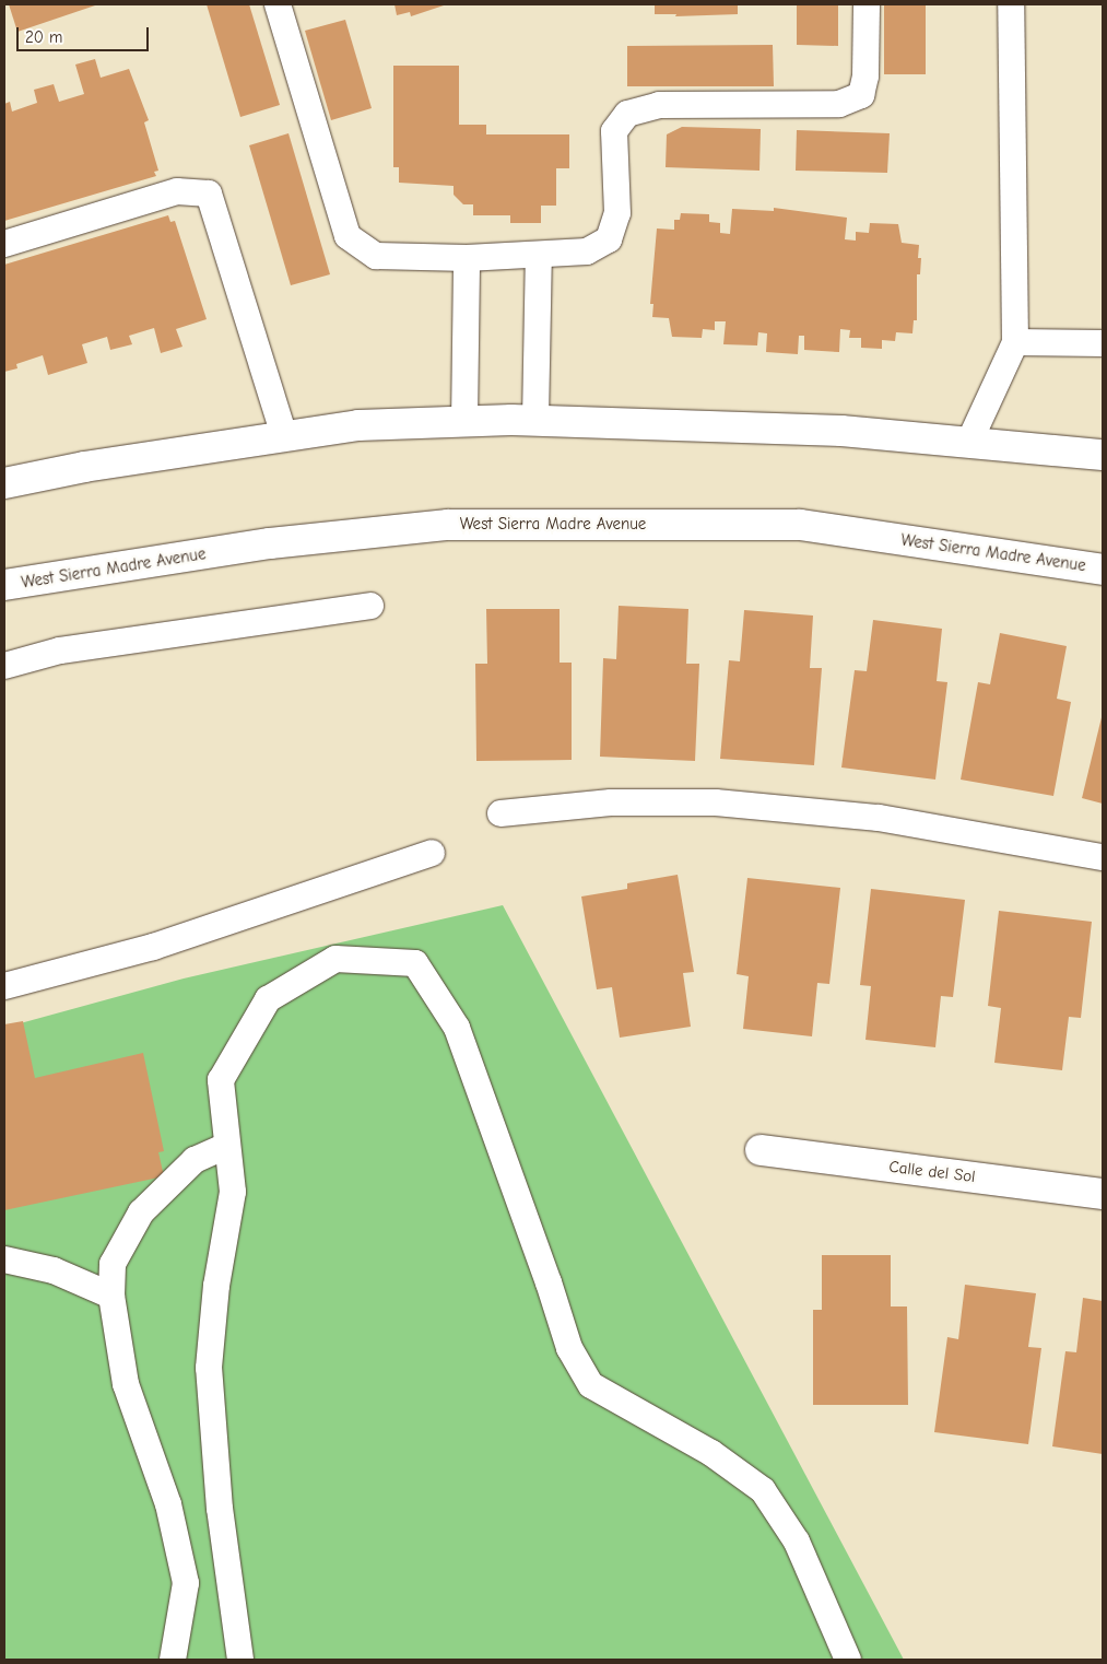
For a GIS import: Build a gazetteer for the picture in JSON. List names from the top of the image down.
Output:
{
  "streets": {
    "street": ["West Sierra Madre Avenue", "Calle del Sol"]
  },
  "scale_bar": "20 m"
}
